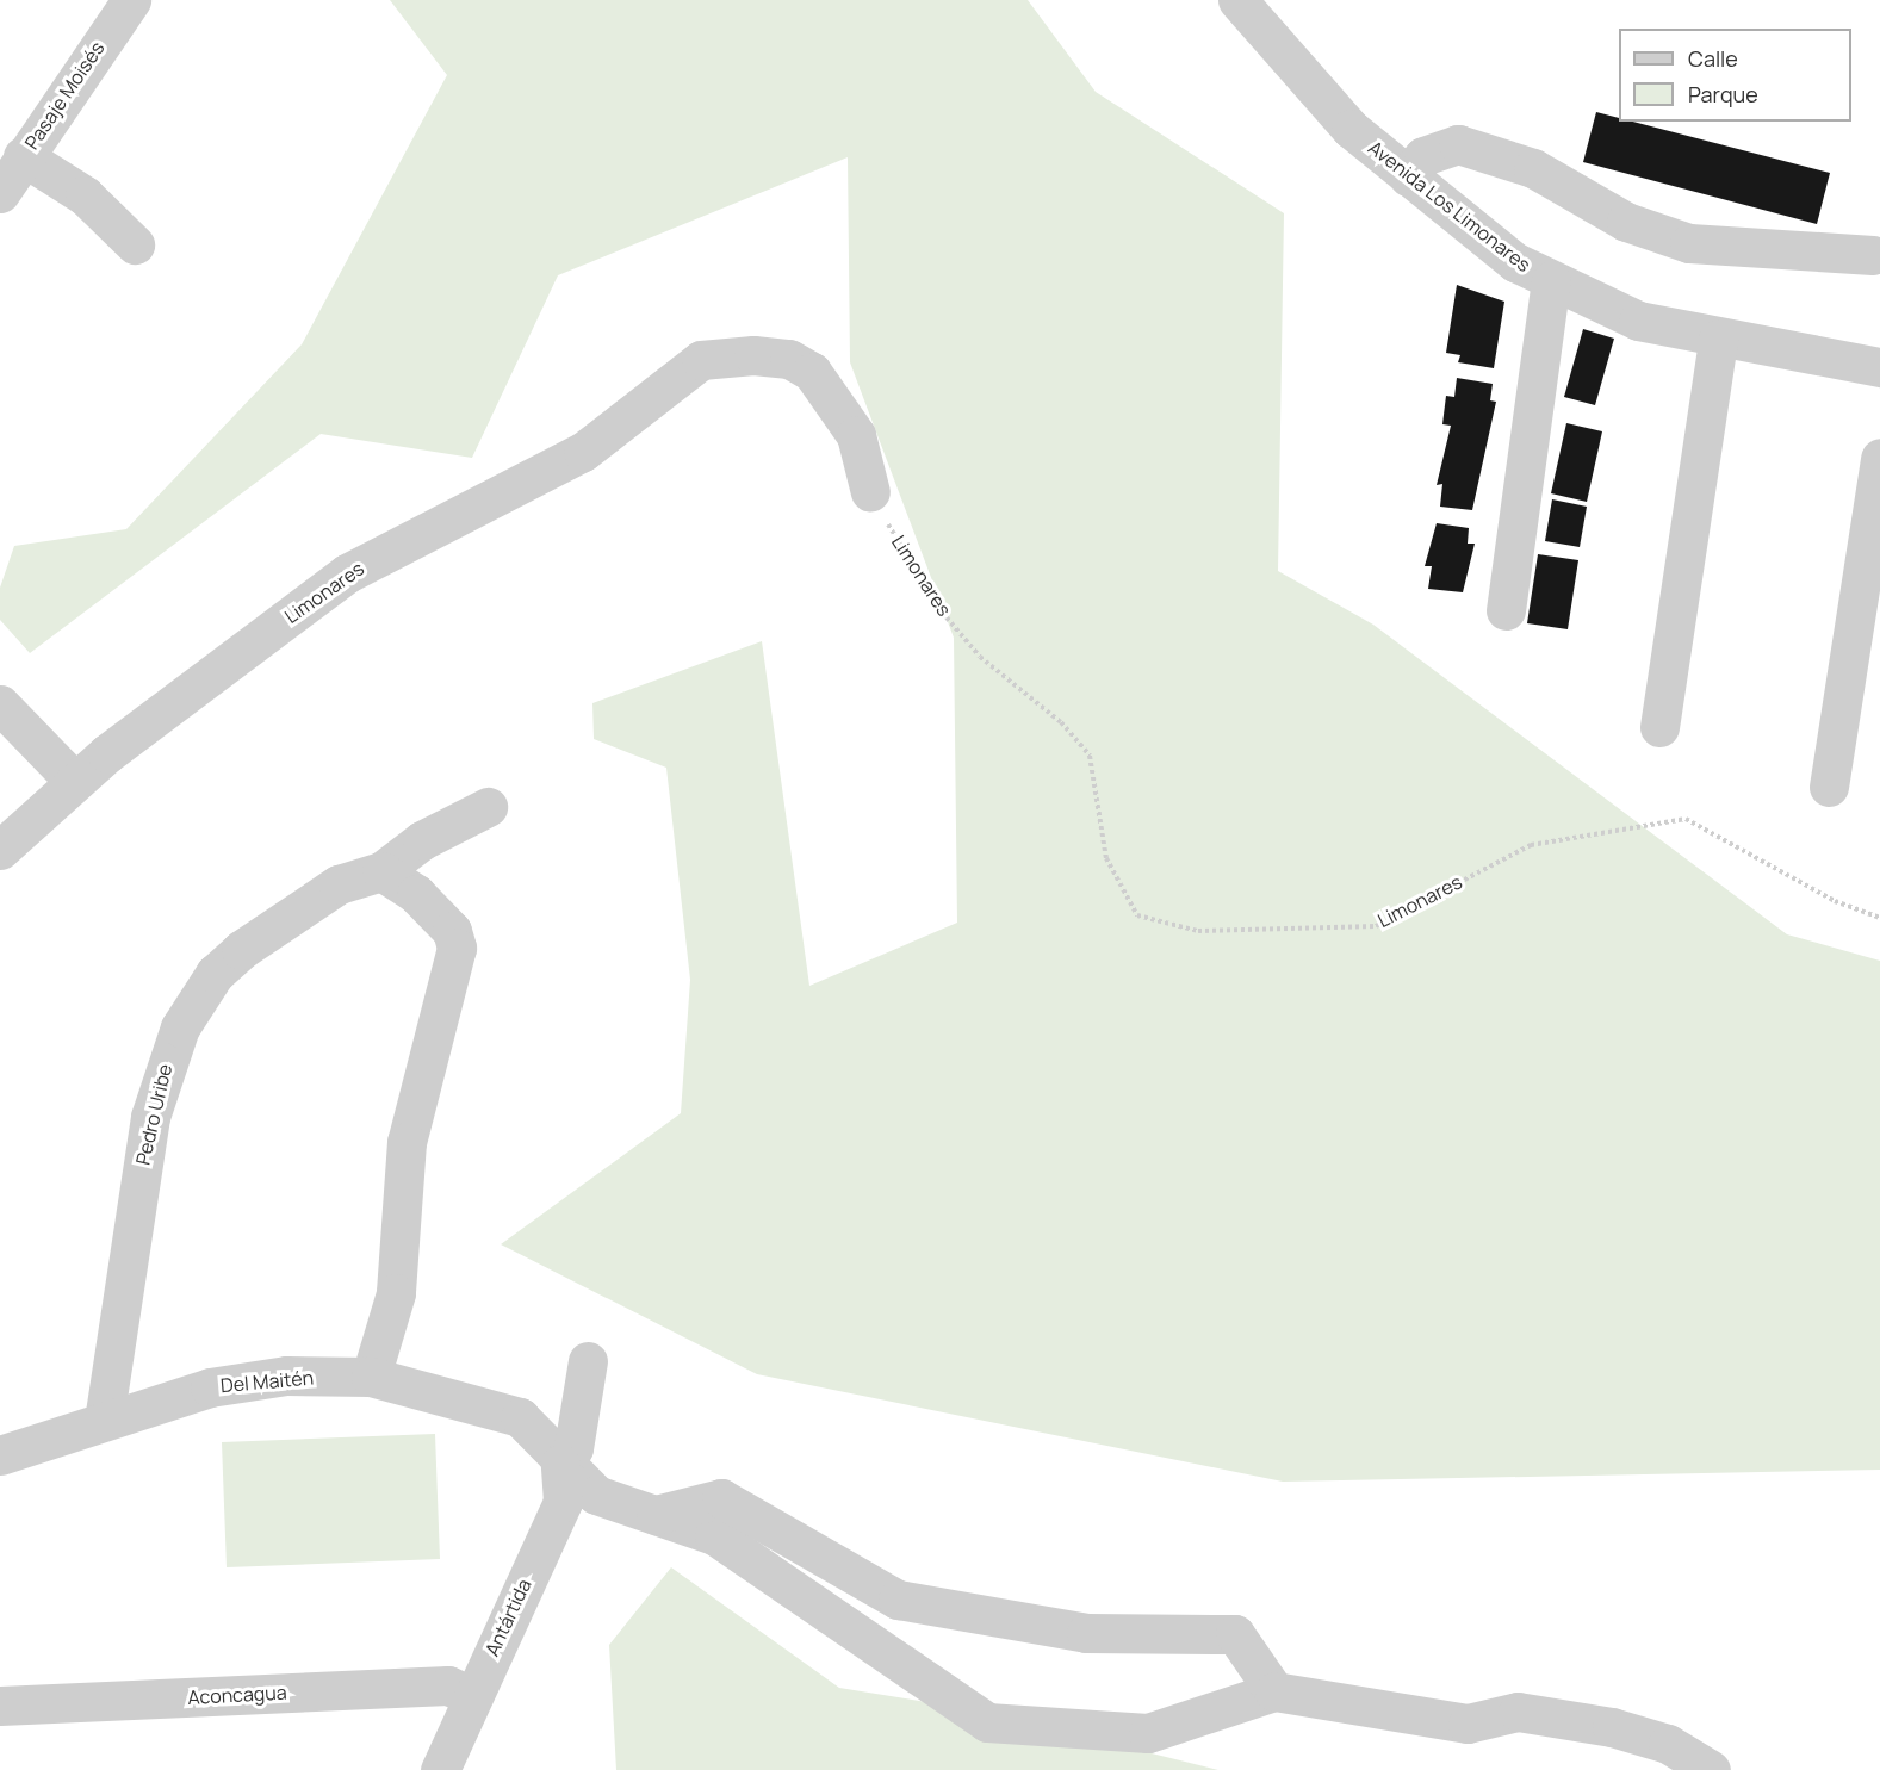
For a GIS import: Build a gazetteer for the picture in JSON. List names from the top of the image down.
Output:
{
  "streets": {
    "street": [
      "Pasaje Moisés",
      "Avenida Los Limonares",
      "Limonares",
      "Pedro Uribe",
      "Del Maitén",
      "Antártida",
      "Aconcagua"
    ]
  },
  "crossings": [
    ["Pedro Uribe", "Del Maitén"],
    ["Del Maitén", "Antártida"],
    ["Antártida", "Aconcagua"]
  ],
  "legend": ["Calle", "Parque"]
}
